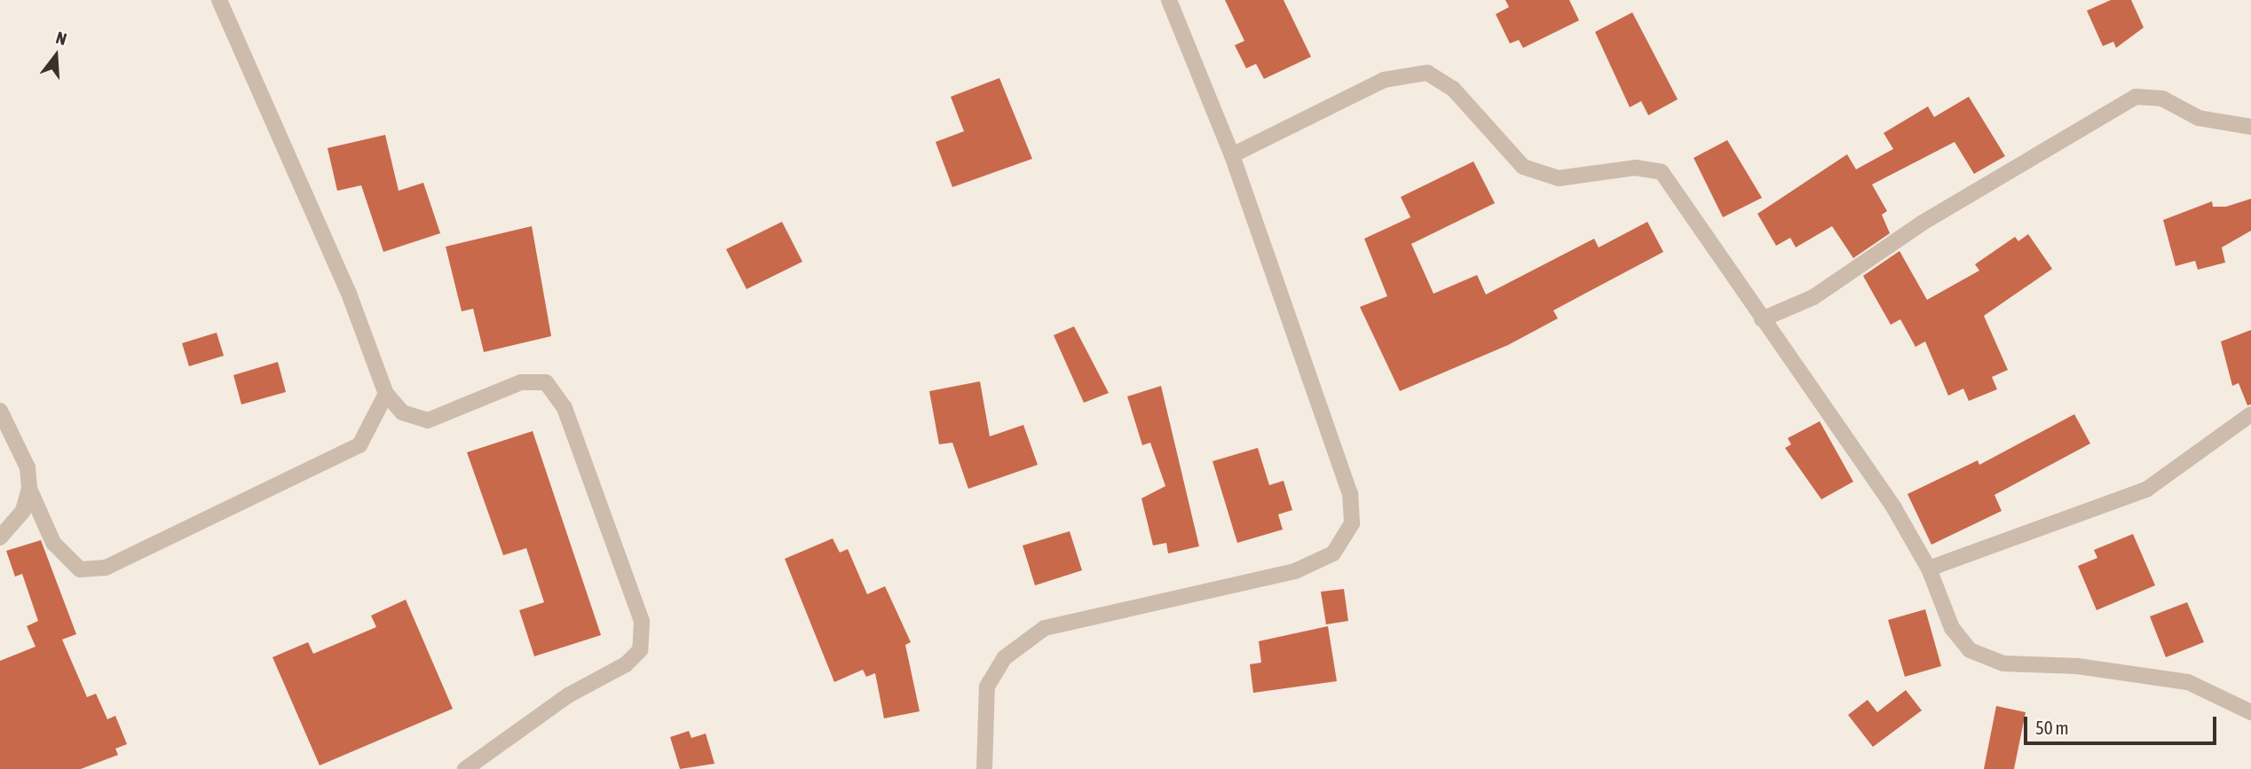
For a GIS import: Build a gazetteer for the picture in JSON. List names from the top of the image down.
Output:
{
  "scale_bar": "50 m",
  "north": "top"
}
